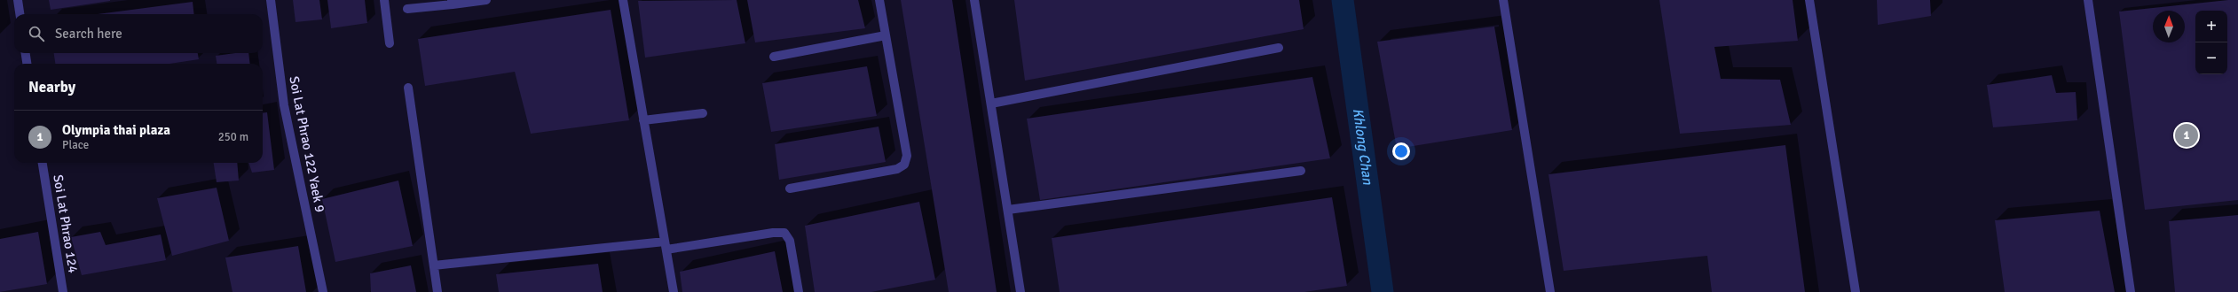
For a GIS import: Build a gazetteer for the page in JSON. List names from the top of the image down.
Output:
{
  "streets": {
    "street": ["Soi Lat Phrao 122 Yaek 9", "Soi Lat Phrao 124"]
  },
  "water": ["Khlong Chan"],
  "north": "top",
  "page": {
    "map_buttons": ["+", "−"],
    "search": "Search here",
    "heading": "Nearby",
    "list": [
      {
        "mark": "1",
        "name": "Olympia thai plaza",
        "note": "Place",
        "value": "250 m"
      }
    ],
    "pins": "1"
  }
}
